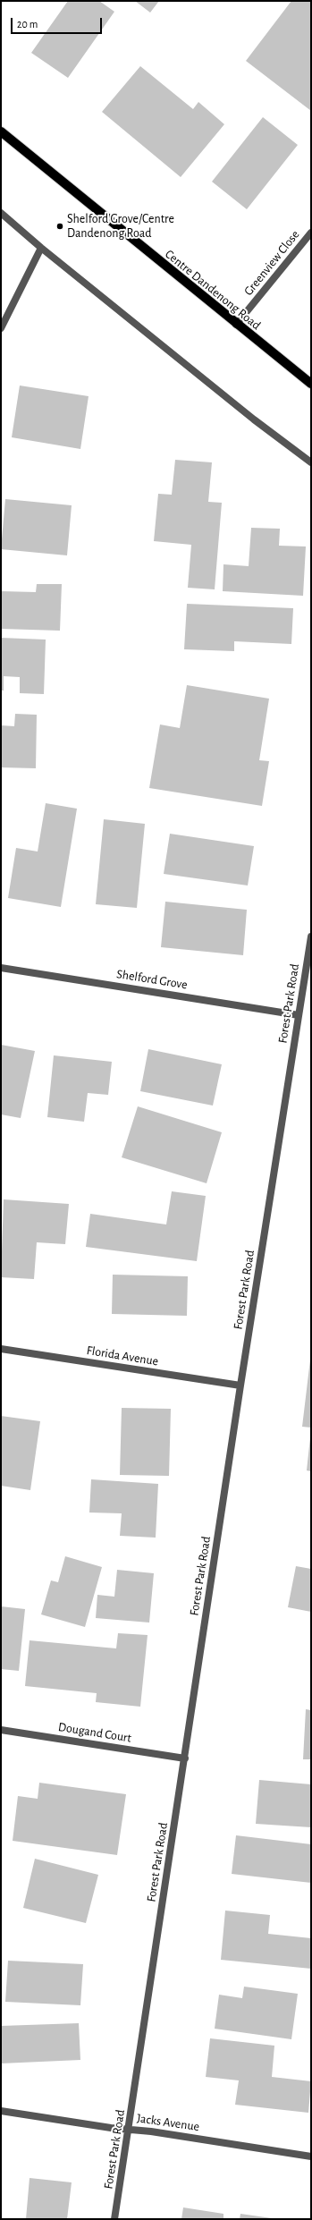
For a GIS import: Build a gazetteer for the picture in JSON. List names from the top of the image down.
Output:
{
  "streets": {
    "main road": ["Centre Dandenong Road"],
    "street": [
      "Greenview Close",
      "Shelford Grove",
      "Forest Park Road",
      "Florida Avenue",
      "Dougand Court",
      "Jacks Avenue"
    ]
  },
  "crossings": [
    ["Greenview Close", "Centre Dandenong Road"],
    ["Shelford Grove", "Forest Park Road"],
    ["Forest Park Road", "Florida Avenue"],
    ["Forest Park Road", "Dougand Court"],
    ["Forest Park Road", "Jacks Avenue"]
  ],
  "places": ["Shelford Grove/Centre Dandenong Road"],
  "scale_bar": "20 m"
}
